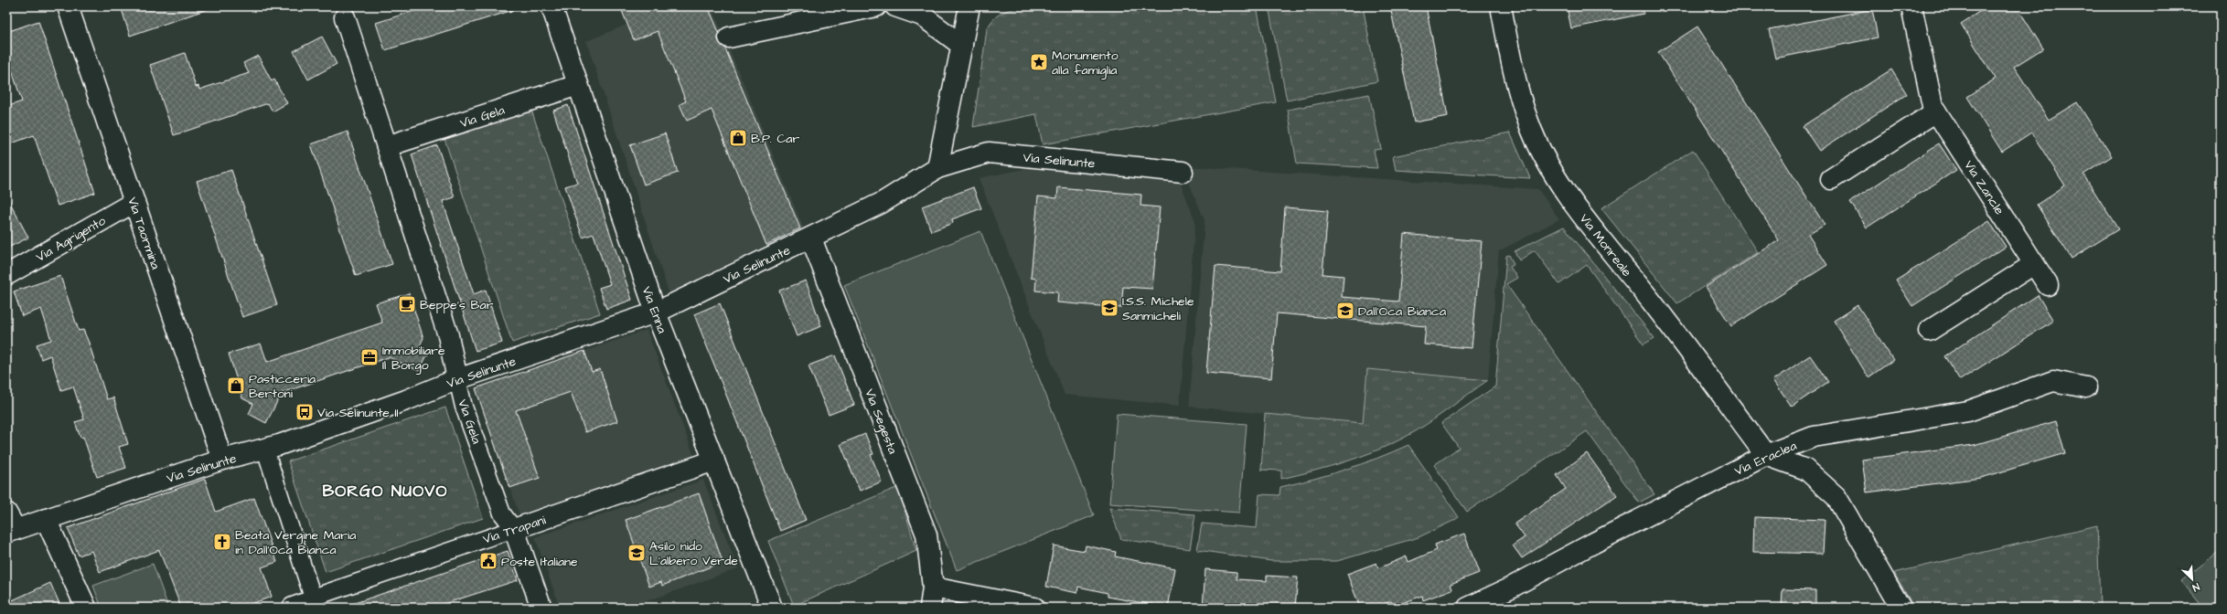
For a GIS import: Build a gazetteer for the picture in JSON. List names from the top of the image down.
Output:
{
  "streets": {
    "street": [
      "Via Gela",
      "Via Selinunte",
      "Via Zancle",
      "Via Taormina",
      "Via Agrigento",
      "Via Monreale",
      "Via Enna",
      "Via Segesta",
      "Via Eraclea",
      "Via Trapani"
    ]
  },
  "crossings": [
    ["Via Gela", "Via Selinunte"],
    ["Via Gela", "Via Enna"],
    ["Via Gela", "Via Trapani"],
    ["Via Selinunte", "Via Taormina"],
    ["Via Selinunte", "Via Enna"],
    ["Via Selinunte", "Via Segesta"],
    ["Via Selinunte", "Via Trapani"],
    ["Via Taormina", "Via Agrigento"],
    ["Via Monreale", "Via Eraclea"],
    ["Via Enna", "Via Trapani"]
  ],
  "districts": ["BORGO NUOVO"],
  "places": {
    "place": ["Monumento alla famiglia"],
    "shop": ["B.P. Car", "Pasticceria Bertoni"],
    "cafe": ["Beppe's Bar"],
    "school or university": ["I.S.S. Michele Sanmicheli", "Dall'Oca Bianca", "Asilo nido L'albero Verde"],
    "office": ["Immobiliare Il Borgo"],
    "bus stop": ["Via Selinunte II"],
    "church": ["Beata Vergine Maria in Dall'Oca Bianca"],
    "public building": ["Poste Italiane"]
  },
  "north": "bottom right"
}
